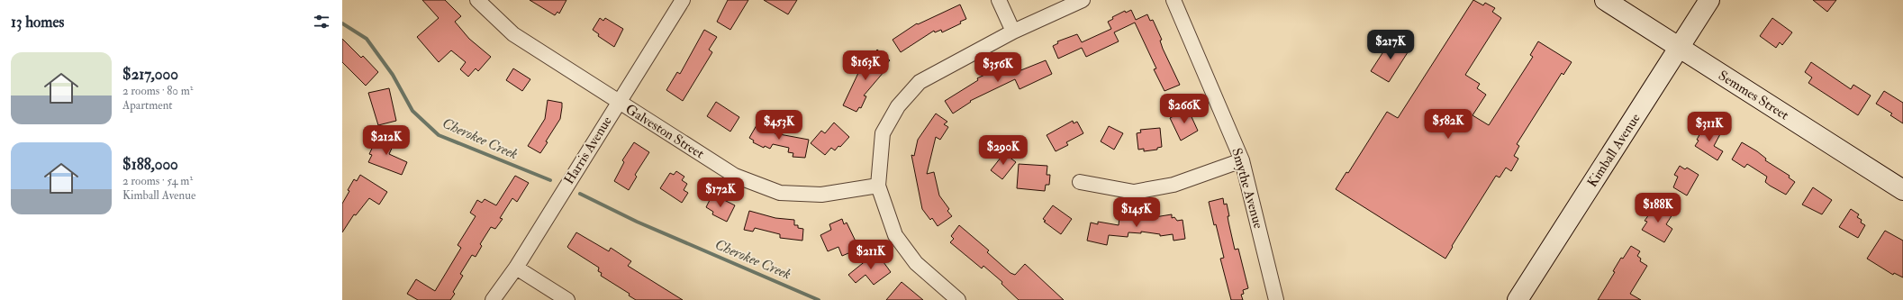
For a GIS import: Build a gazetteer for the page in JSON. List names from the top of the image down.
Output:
{
  "streets": {
    "main road": ["Semmes Street", "Kimball Avenue"],
    "street": ["Galveston Street", "Harris Avenue", "Smythe Avenue"]
  },
  "crossings": [
    ["Semmes Street", "Kimball Avenue"],
    ["Galveston Street", "Harris Avenue"]
  ],
  "water": ["Cherokee Creek"],
  "page": {
    "heading": "13 homes",
    "price": [
      "$217K",
      "$163K",
      "$356K",
      "$266K",
      "$582K",
      "$453K",
      "$311K",
      "$212K",
      "$290K",
      "$172K",
      "$188K",
      "$145K",
      "$211K"
    ],
    "list": [
      {
        "name": "$217,000",
        "note": "2 rooms · 80 m² · Apartment"
      },
      {
        "name": "$188,000",
        "note": "2 rooms · 54 m² · Kimball Avenue"
      }
    ]
  }
}
